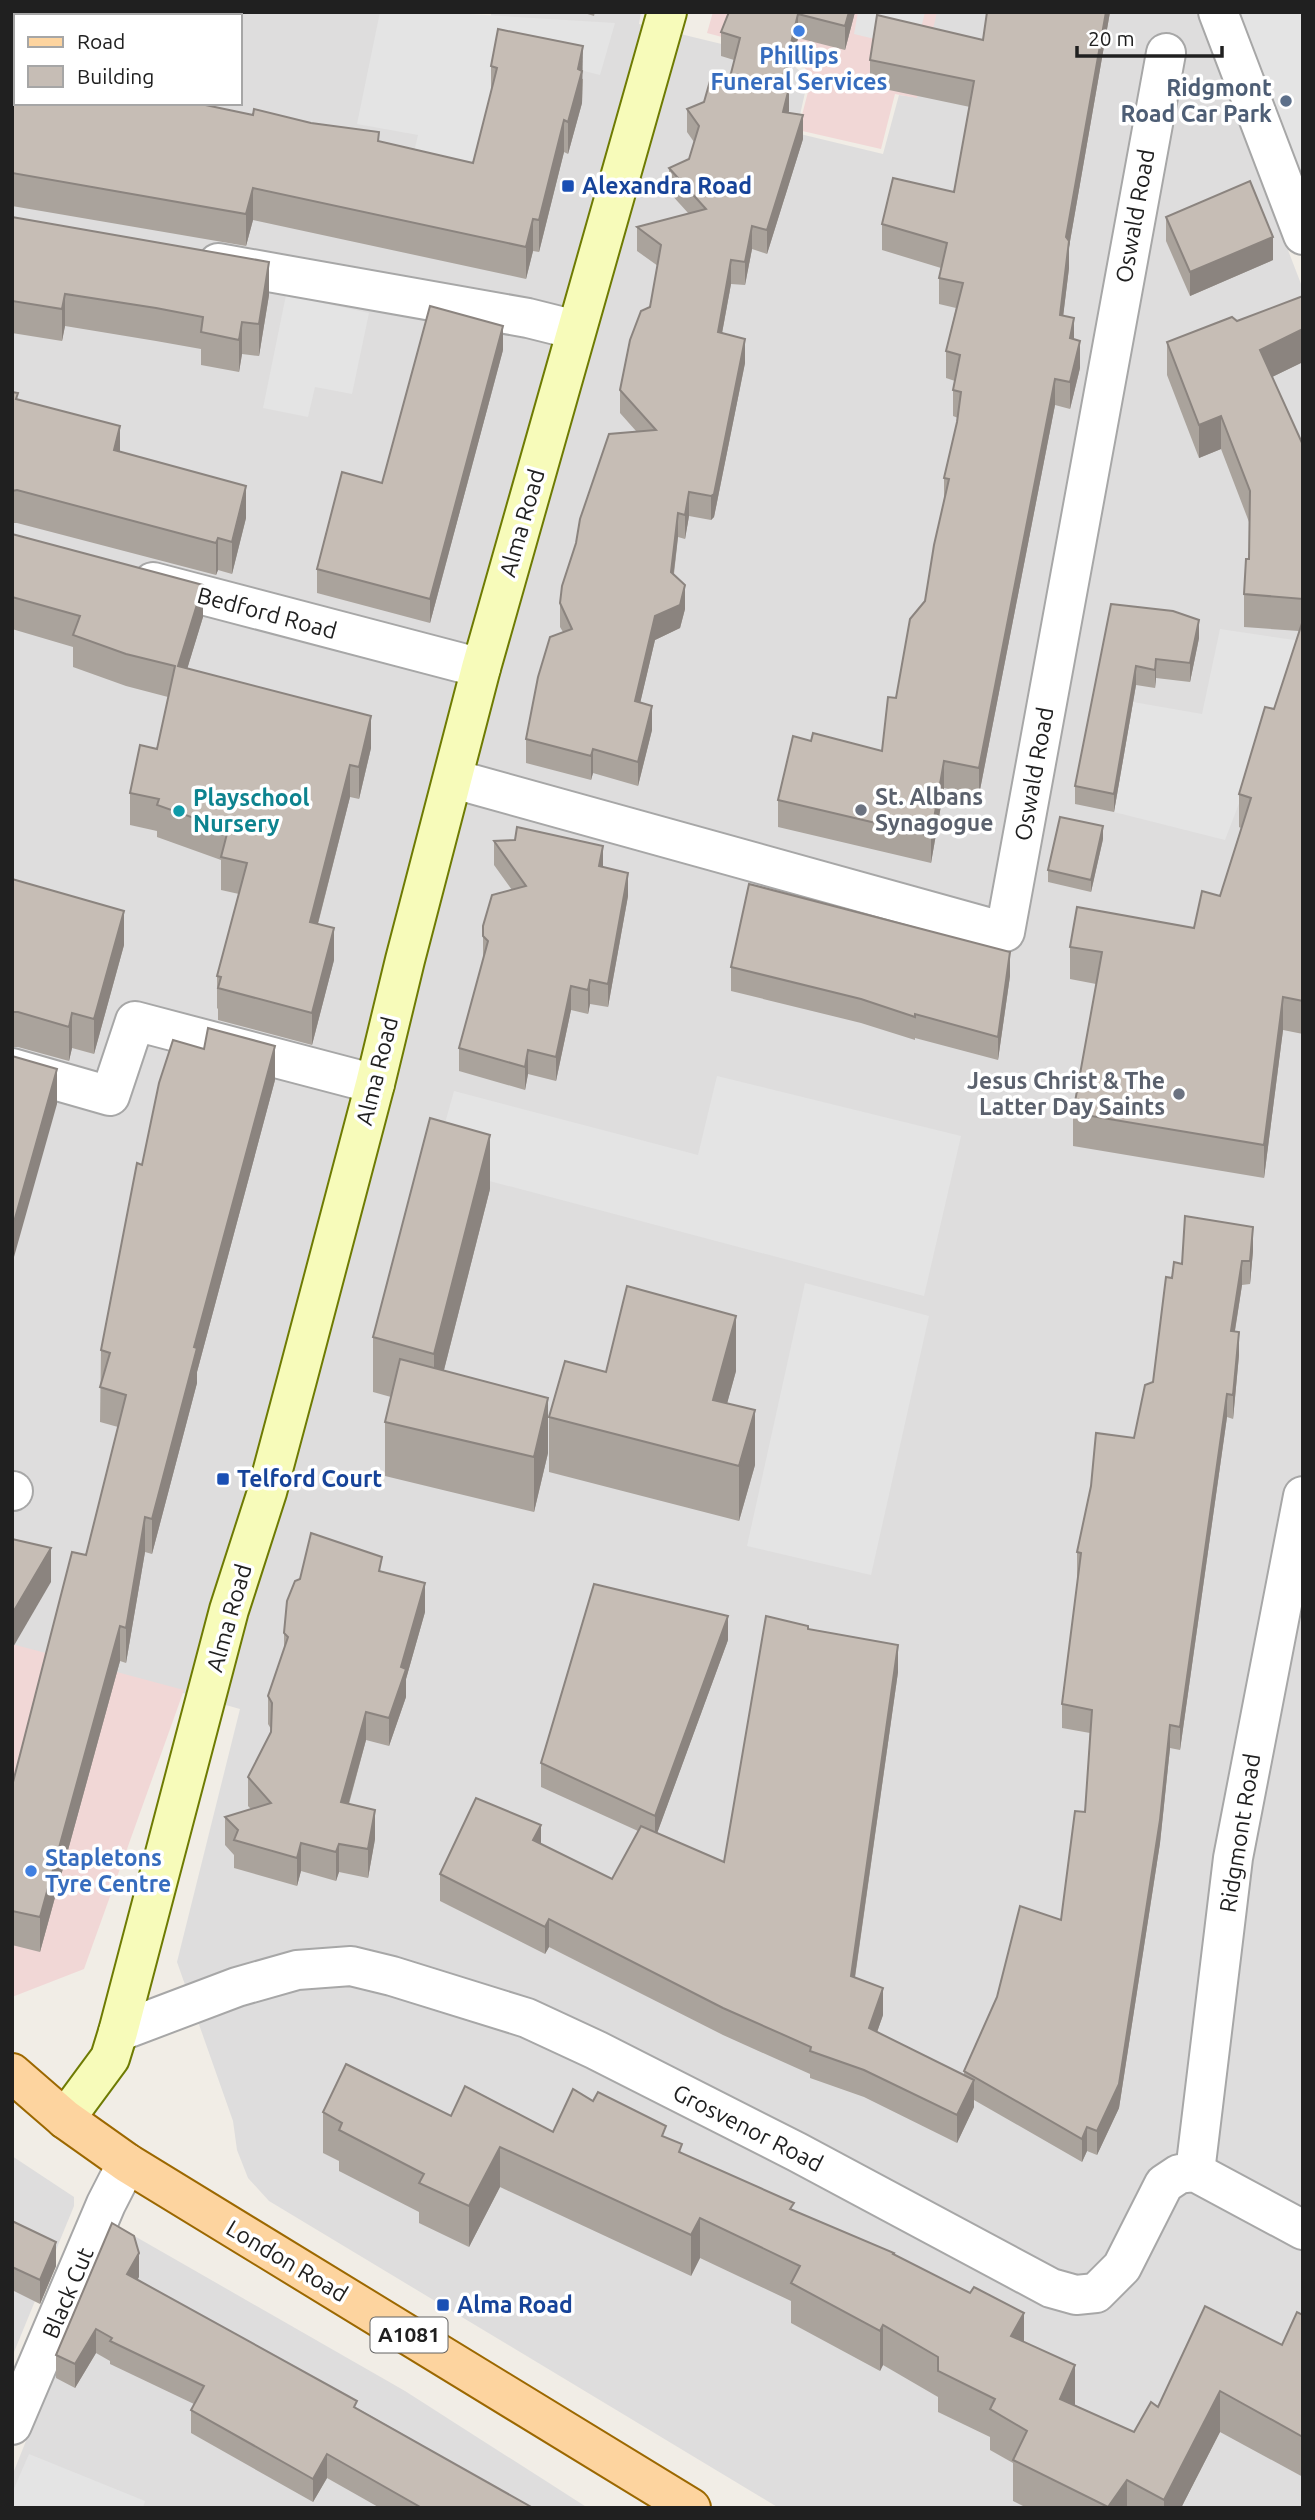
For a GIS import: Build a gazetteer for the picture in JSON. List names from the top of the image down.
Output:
{
  "streets": {
    "main road": ["Alma Road", "London Road", "A1081"],
    "street": [
      "Oswald Road",
      "Bedford Road",
      "Ridgmont Road",
      "Grosvenor Road",
      "Black Cut"
    ]
  },
  "crossings": [
    ["Oswald Road", "Alma Road"],
    ["Alma Road", "Bedford Road"],
    ["Alma Road", "Grosvenor Road"],
    ["Alma Road", "London Road"],
    ["Ridgmont Road", "Grosvenor Road"],
    ["London Road", "Black Cut"]
  ],
  "places": {
    "other": [
      "Phillips Funeral Services",
      "Ridgmont Road Car Park",
      "St. Albans Synagogue",
      "Playschool Nursery",
      "Jesus Christ & The Latter Day Saints",
      "Stapletons Tyre Centre"
    ],
    "transit": ["Alexandra Road", "Telford Court", "Alma Road"]
  },
  "legend": ["Road", "Building"],
  "scale_bar": "20 m"
}
